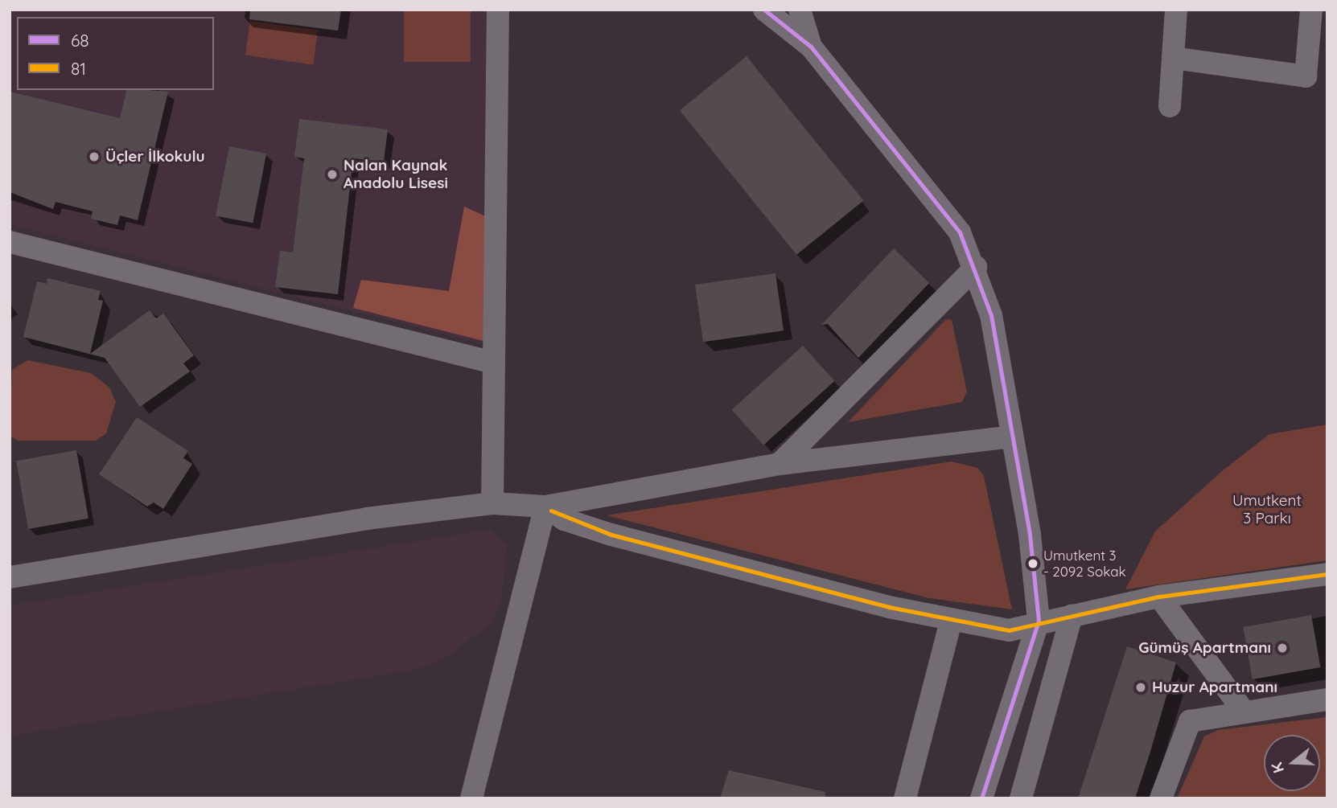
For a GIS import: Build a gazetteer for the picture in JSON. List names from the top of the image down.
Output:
{
  "parks": ["Umutkent 3 Parkı"],
  "places": [
    "Üçler İlkokulu",
    "Nalan Kaynak Anadolu Lisesi",
    "Umutkent 3 - 2092 Sokak",
    "Gümüş Apartmanı",
    "Huzur Apartmanı"
  ],
  "lines": ["transit line 68", "transit line 81"],
  "legend": ["68", "81"],
  "north": "left"
}
